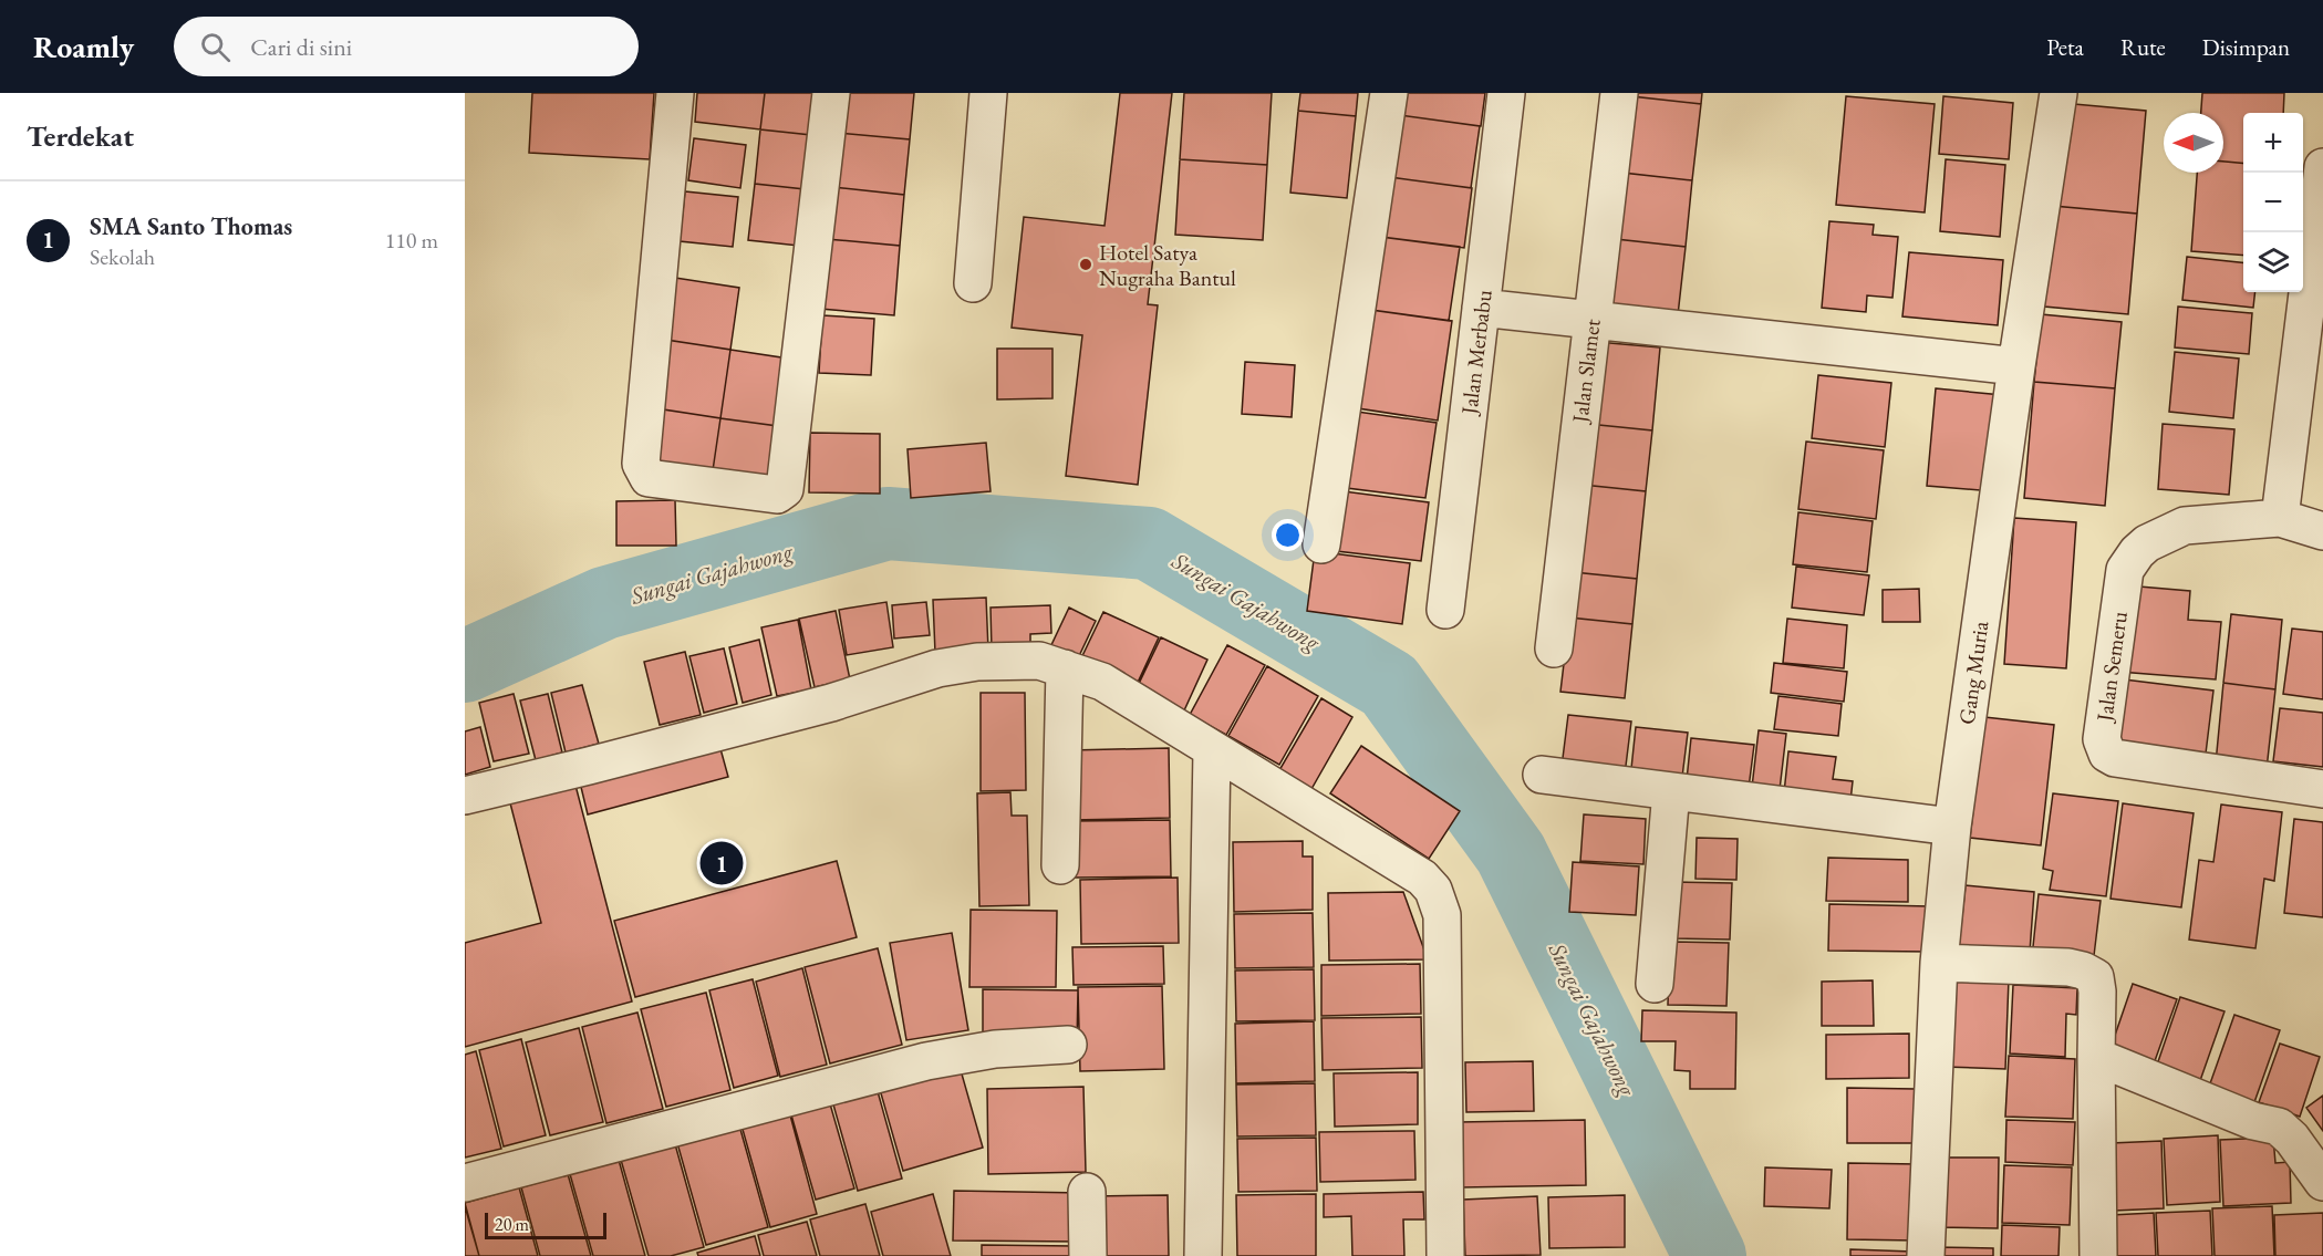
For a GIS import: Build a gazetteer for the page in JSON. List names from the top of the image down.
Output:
{
  "streets": {
    "street": [
      "Jalan Merbabu",
      "Jalan Slamet",
      "Jalan Semeru",
      "Gang Muria"
    ]
  },
  "water": ["Sungai Gajahwong"],
  "places": ["Hotel Satya Nugraha Bantul"],
  "scale_bar": "20 m",
  "north": "left",
  "page": {
    "header": "Roamly",
    "search": "Cari di sini",
    "nav": ["Peta", "Rute", "Disimpan"],
    "heading": "Terdekat",
    "map_buttons": ["+", "−"],
    "list": [
      {
        "mark": "1",
        "name": "SMA Santo Thomas",
        "note": "Sekolah",
        "value": "110 m"
      }
    ],
    "pins": "1",
    "scale": "20 m"
  }
}
